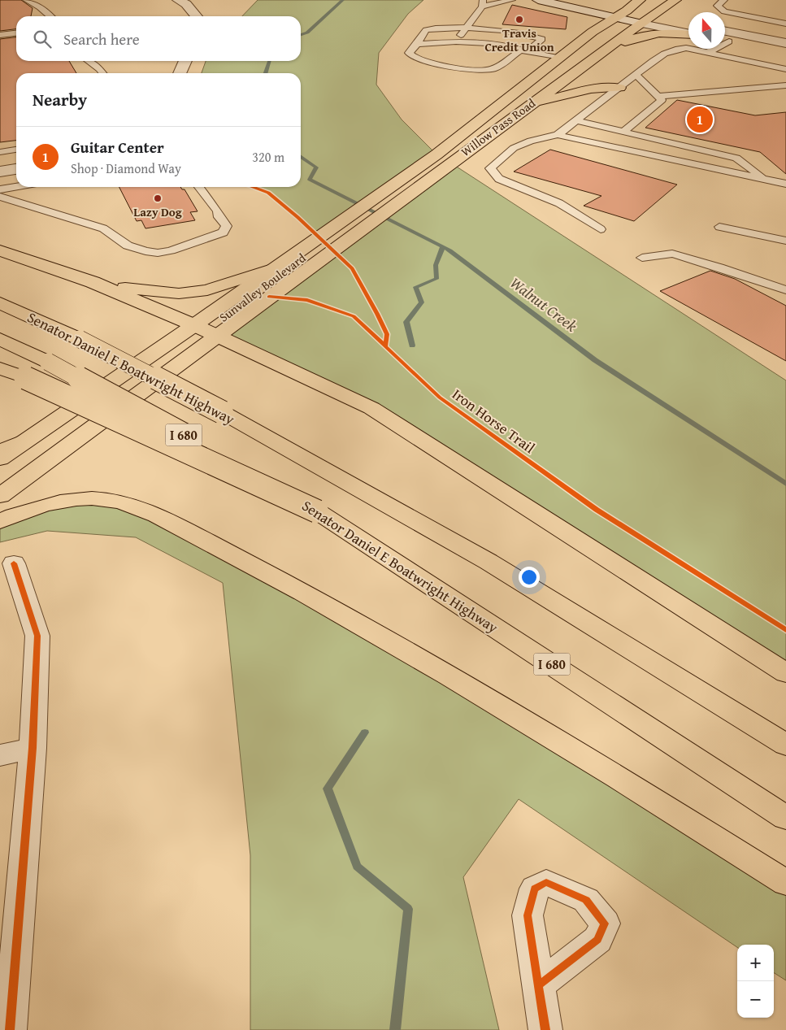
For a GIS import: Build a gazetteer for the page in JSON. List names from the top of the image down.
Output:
{
  "streets": {
    "main road": [
      "Willow Pass Road",
      "Sunvalley Boulevard",
      "Senator Daniel E Boatwright Highway",
      "I 680"
    ],
    "cycle path": ["Iron Horse Trail"]
  },
  "crossings": [
    ["Willow Pass Road", "Sunvalley Boulevard"]
  ],
  "water": ["Walnut Creek"],
  "places": ["Travis Credit Union", "Lazy Dog"],
  "north": "top",
  "page": {
    "search": "Search here",
    "heading": "Nearby",
    "pins": "1",
    "list": [
      {
        "mark": "1",
        "name": "Guitar Center",
        "note": "Shop · Diamond Way",
        "value": "320 m"
      }
    ],
    "map_buttons": ["+", "−"]
  }
}
